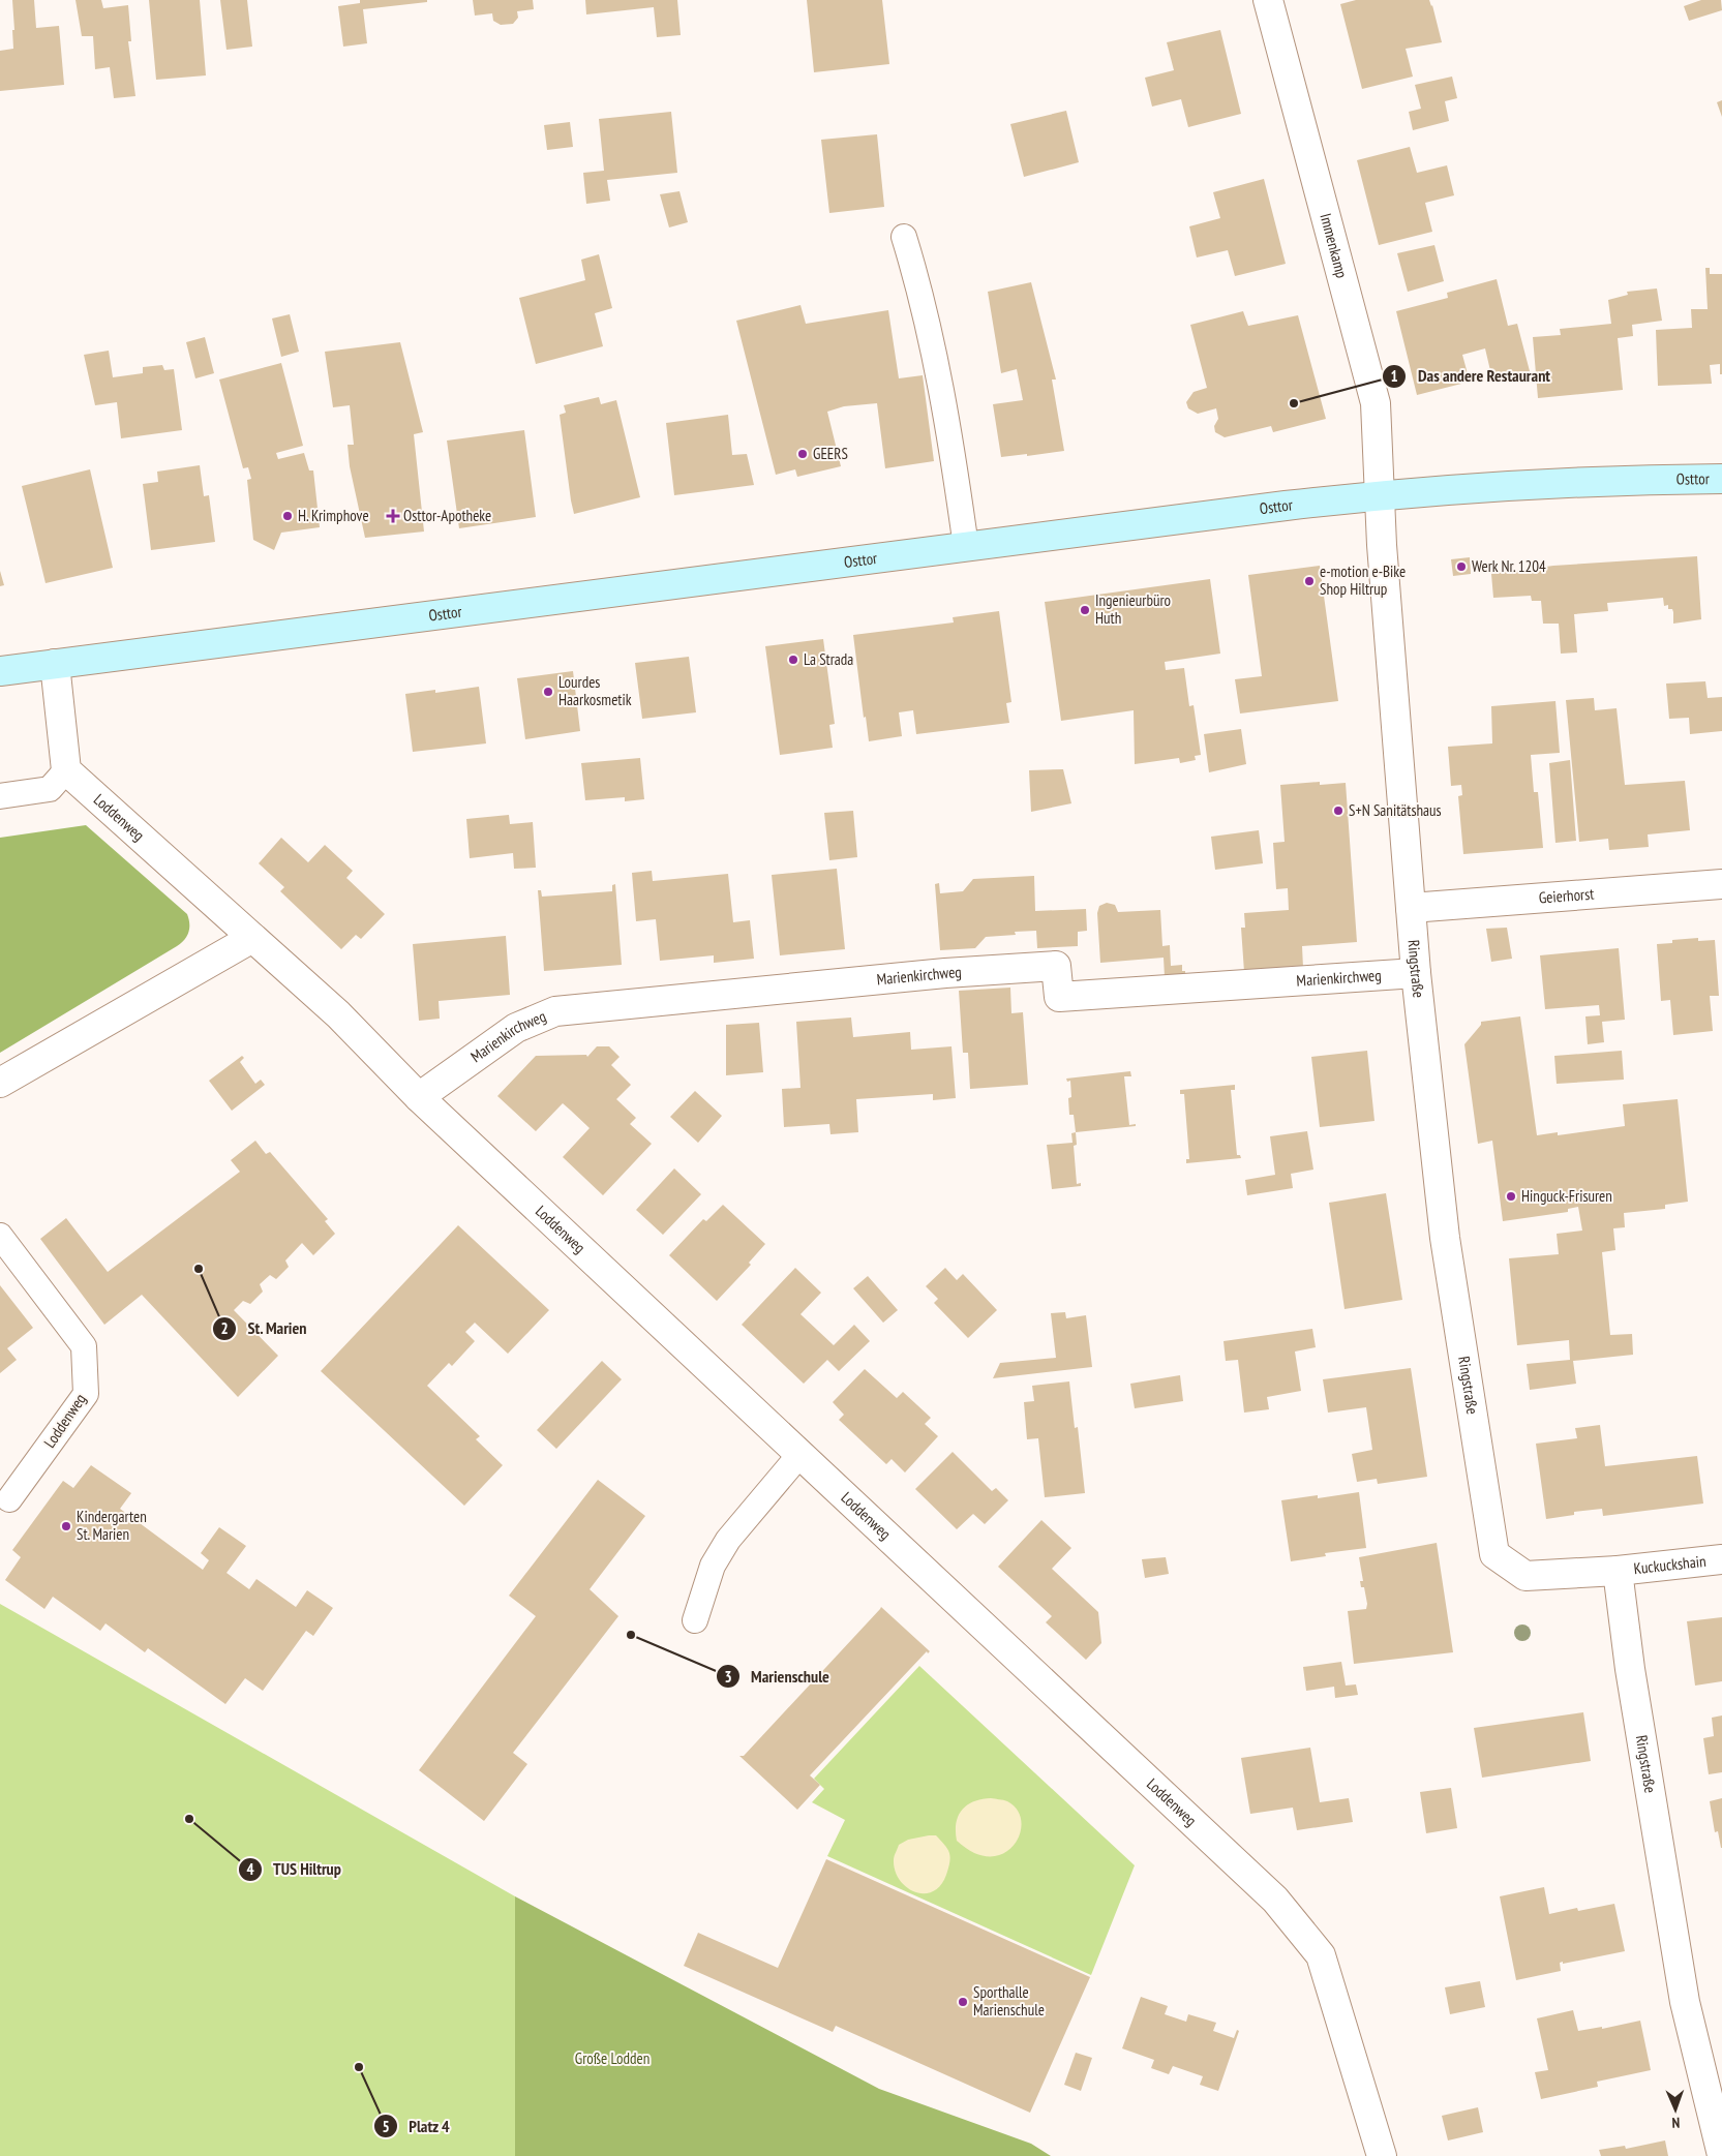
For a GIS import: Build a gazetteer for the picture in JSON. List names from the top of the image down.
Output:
{
  "streets": {
    "main road": ["Osttor"],
    "street": [
      "Immenkamp",
      "Loddenweg",
      "Geierhorst",
      "Ringstraße",
      "Marienkirchweg",
      "Kuckuckshain"
    ]
  },
  "crossings": [
    ["Immenkamp", "Osttor"],
    ["Immenkamp", "Ringstraße"],
    ["Osttor", "Ringstraße"],
    ["Loddenweg", "Marienkirchweg"],
    ["Geierhorst", "Ringstraße"],
    ["Ringstraße", "Marienkirchweg"],
    ["Ringstraße", "Kuckuckshain"]
  ],
  "parks": ["Große Lodden"],
  "places": {
    "other": [
      "Das andere Restaurant",
      "GEERS",
      "H. Krimphove",
      "Werk Nr. 1204",
      "e-motion e-Bike Shop Hiltrup",
      "Ingenieurbüro Huth",
      "La Strada",
      "Lourdes Haarkosmetik",
      "S+N Sanitätshaus",
      "Hinguck-Frisuren",
      "St. Marien",
      "Kindergarten St. Marien",
      "Marienschule",
      "TUS Hiltrup",
      "Sporthalle Marienschule",
      "Platz 4"
    ],
    "health": ["Osttor-Apotheke"]
  },
  "north": "bottom"
}
